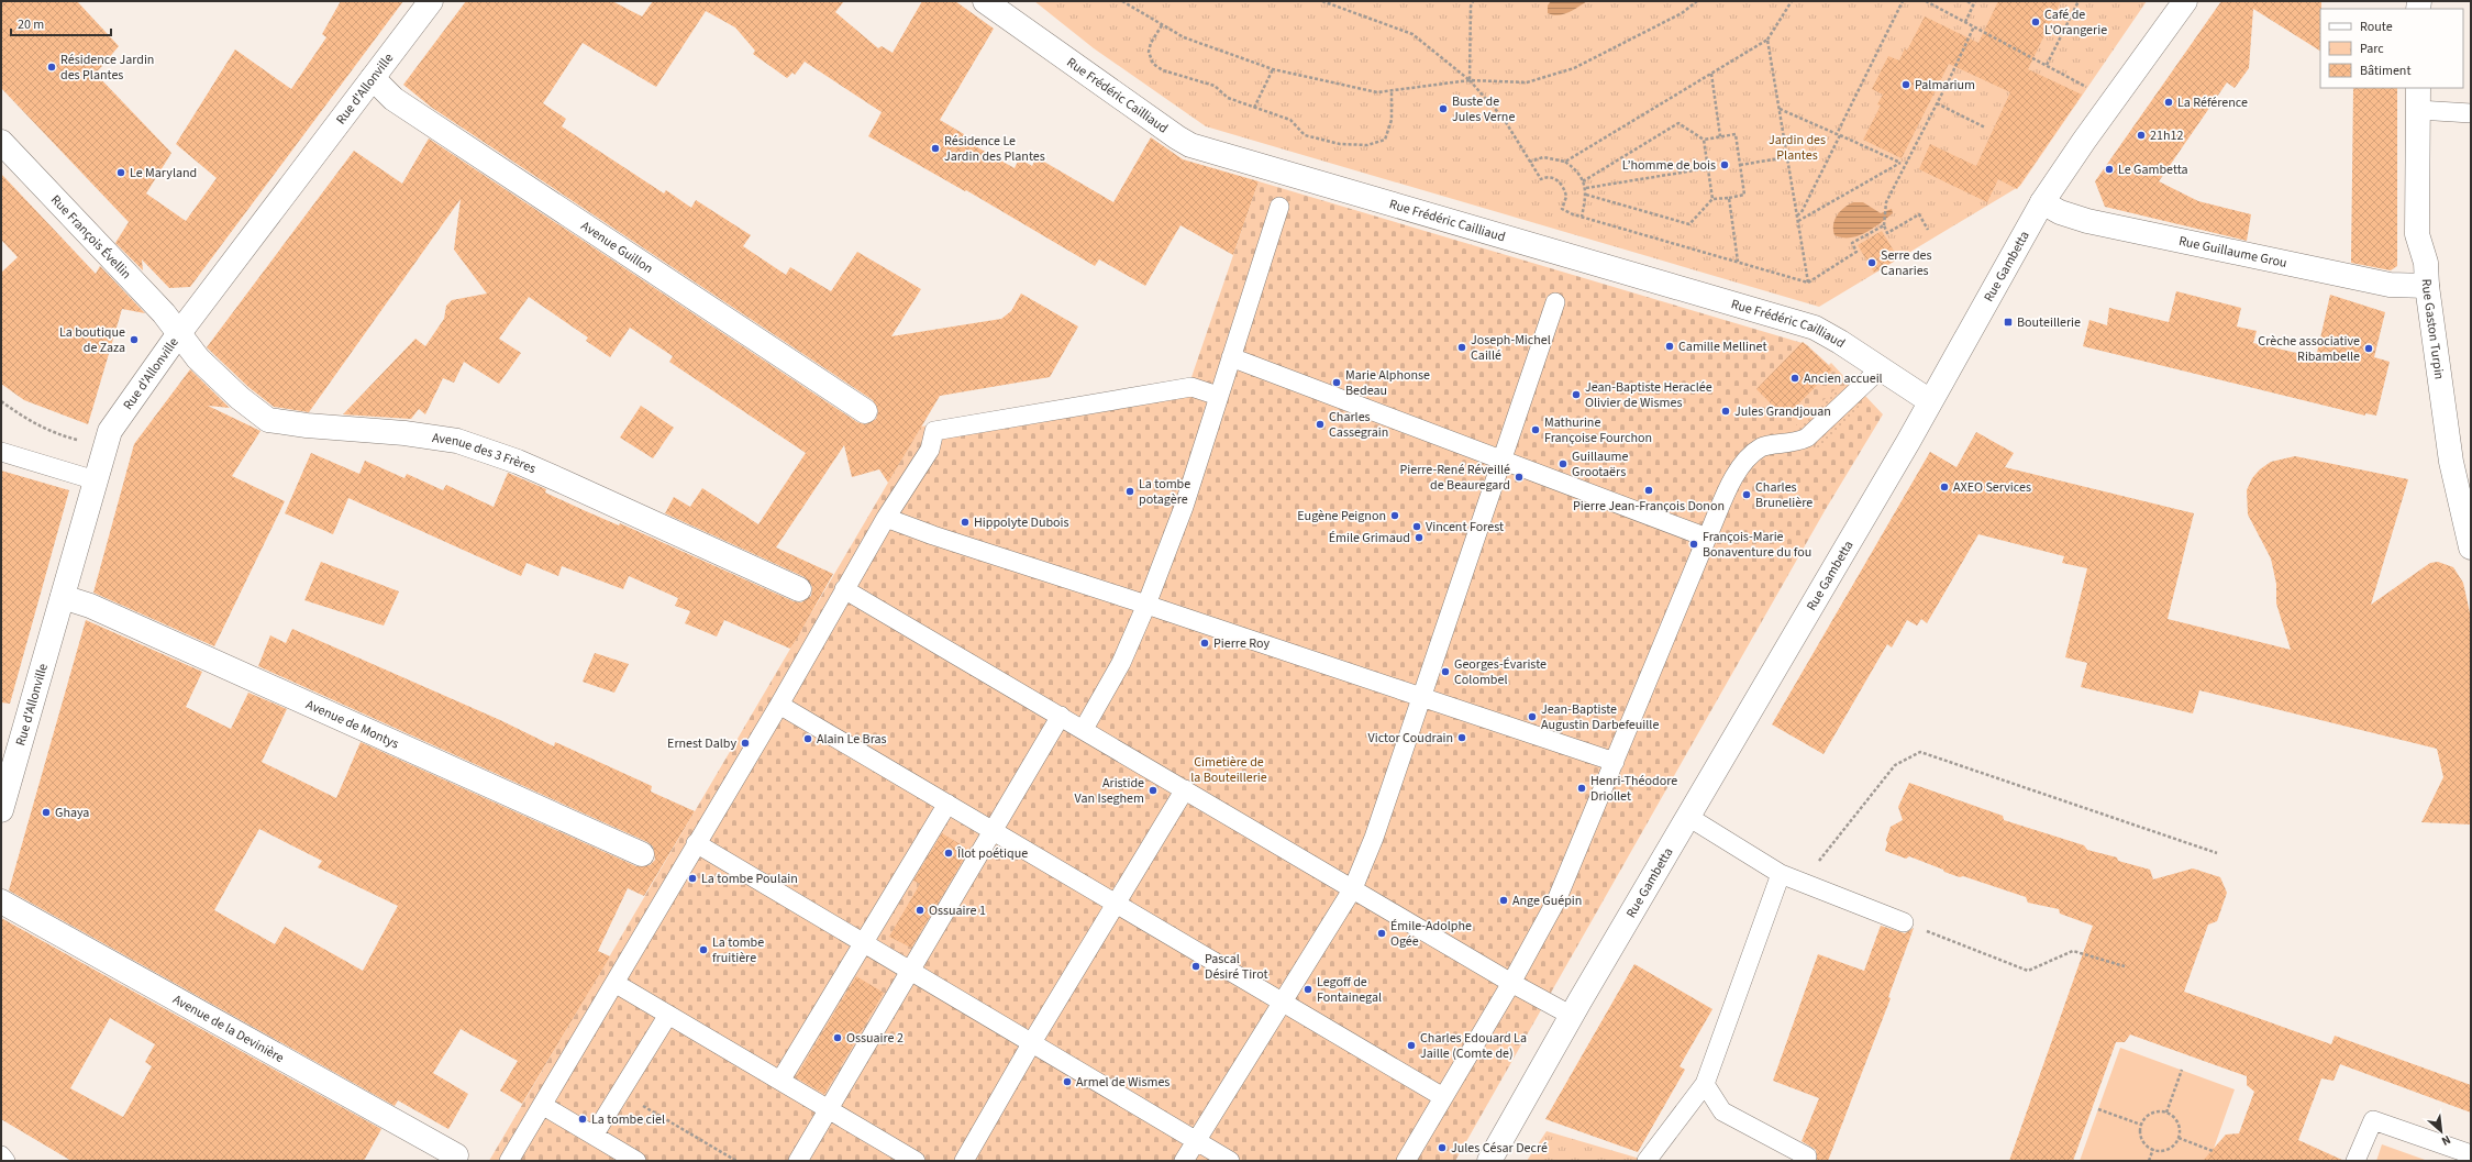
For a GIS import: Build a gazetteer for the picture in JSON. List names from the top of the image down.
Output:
{
  "streets": {
    "street": [
      "Rue d'Allonville",
      "Rue Frédéric Cailliaud",
      "Rue François Évellin",
      "Avenue Guillon",
      "Rue Guillaume Grou",
      "Rue Gambetta",
      "Rue Gaston Turpin",
      "Avenue des 3 Frères",
      "Avenue de Montys",
      "Avenue de la Devinière"
    ]
  },
  "crossings": [
    ["Rue d'Allonville", "Rue François Évellin"],
    ["Rue d'Allonville", "Avenue Guillon"],
    ["Rue d'Allonville", "Avenue des 3 Frères"],
    ["Rue d'Allonville", "Avenue de Montys"],
    ["Rue Frédéric Cailliaud", "Rue Gambetta"],
    ["Rue François Évellin", "Avenue des 3 Frères"],
    ["Rue Guillaume Grou", "Rue Gambetta"],
    ["Rue Guillaume Grou", "Rue Gaston Turpin"]
  ],
  "parks": ["Jardin des Plantes", "Cimetière de la Bouteillerie"],
  "places": {
    "other": [
      "Café de L'Orangerie",
      "Résidence Jardin des Plantes",
      "Palmarium",
      "La Référence",
      "Buste de Jules Verne",
      "21h12",
      "Résidence Le Jardin des Plantes",
      "L’homme de bois",
      "Le Gambetta",
      "Le Maryland",
      "Serre des Canaries",
      "La boutique de Zaza",
      "Camille Mellinet",
      "Joseph-Michel Caillé",
      "Crèche associative Ribambelle",
      "Ancien accueil",
      "Marie Alphonse Bedeau",
      "Jean-Baptiste Heraclée Olivier de Wismes",
      "Jules Grandjouan",
      "Charles Cassegrain",
      "Mathurine Françoise Fourchon",
      "Guillaume Grootaërs",
      "Pierre-René Réveillé de Beauregard",
      "AXEO Services",
      "Pierre Jean-François Donon",
      "La tombe potagère",
      "Charles Brunelière",
      "Eugène Peignon",
      "Hippolyte Dubois",
      "Vincent Forest",
      "Émile Grimaud",
      "François-Marie Bonaventure du fou",
      "Pierre Roy",
      "Georges-Évariste Colombel",
      "Jean-Baptiste Augustin Darbefeuille",
      "Victor Coudrain",
      "Alain Le Bras",
      "Ernest Dalby",
      "Henri-Théodore Driollet",
      "Aristide Van Iseghem",
      "Ghaya",
      "Îlot poétique",
      "La tombe Poulain",
      "Ange Guépin",
      "Ossuaire 1",
      "Émile-Adolphe Ogée",
      "La tombe fruitière",
      "Pascal Désiré Tirot",
      "Legoff de Fontainegal",
      "Ossuaire 2",
      "Charles Edouard La Jaille (Comte de)",
      "Armel de Wismes",
      "La tombe ciel",
      "Jules César Decré"
    ],
    "transit": ["Bouteillerie"]
  },
  "legend": ["Route", "Parc", "Bâtiment"],
  "scale_bar": "20 m",
  "north": "bottom right"
}
